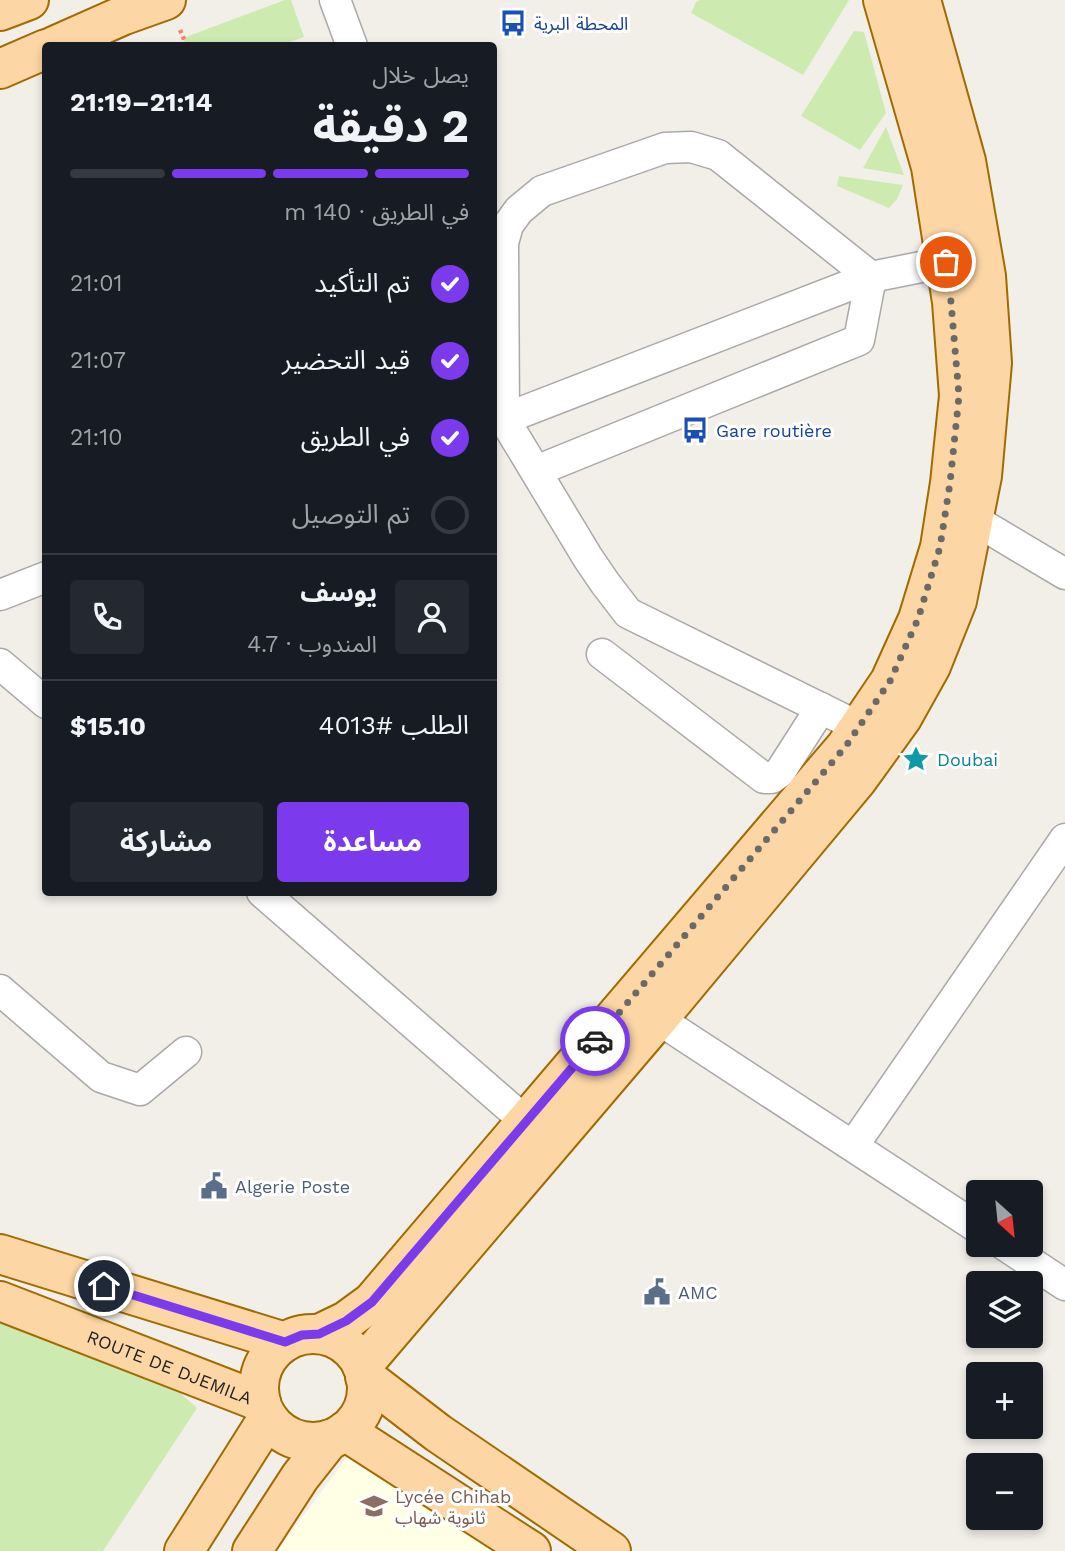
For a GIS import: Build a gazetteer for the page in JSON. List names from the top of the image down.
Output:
{
  "streets": {
    "main road": ["ROUTE DE DJEMILA"]
  },
  "places": {
    "bus stop": ["المحطة البرية", "Gare routière"],
    "place": ["Doubai"],
    "public building": ["Algerie Poste", "AMC"],
    "school or university": ["Lycée Chihab ثانوية شهاب"]
  },
  "north": "bottom right",
  "page": {
    "heading": ["2 دقيقة", "يصل خلال", "21:14–21:19"],
    "panel": [
      "يوسف",
      "المندوب · 4.7",
      "الطلب #4013",
      "$15.10"
    ],
    "bar": "في الطريق · 140 m",
    "list": [
      ["تم التأكيد", "21:01"],
      ["قيد التحضير", "21:07"],
      ["في الطريق", "21:10"],
      "تم التوصيل"
    ],
    "buttons": ["مساعدة", "مشاركة"],
    "map_buttons": ["+", "−"]
  }
}
